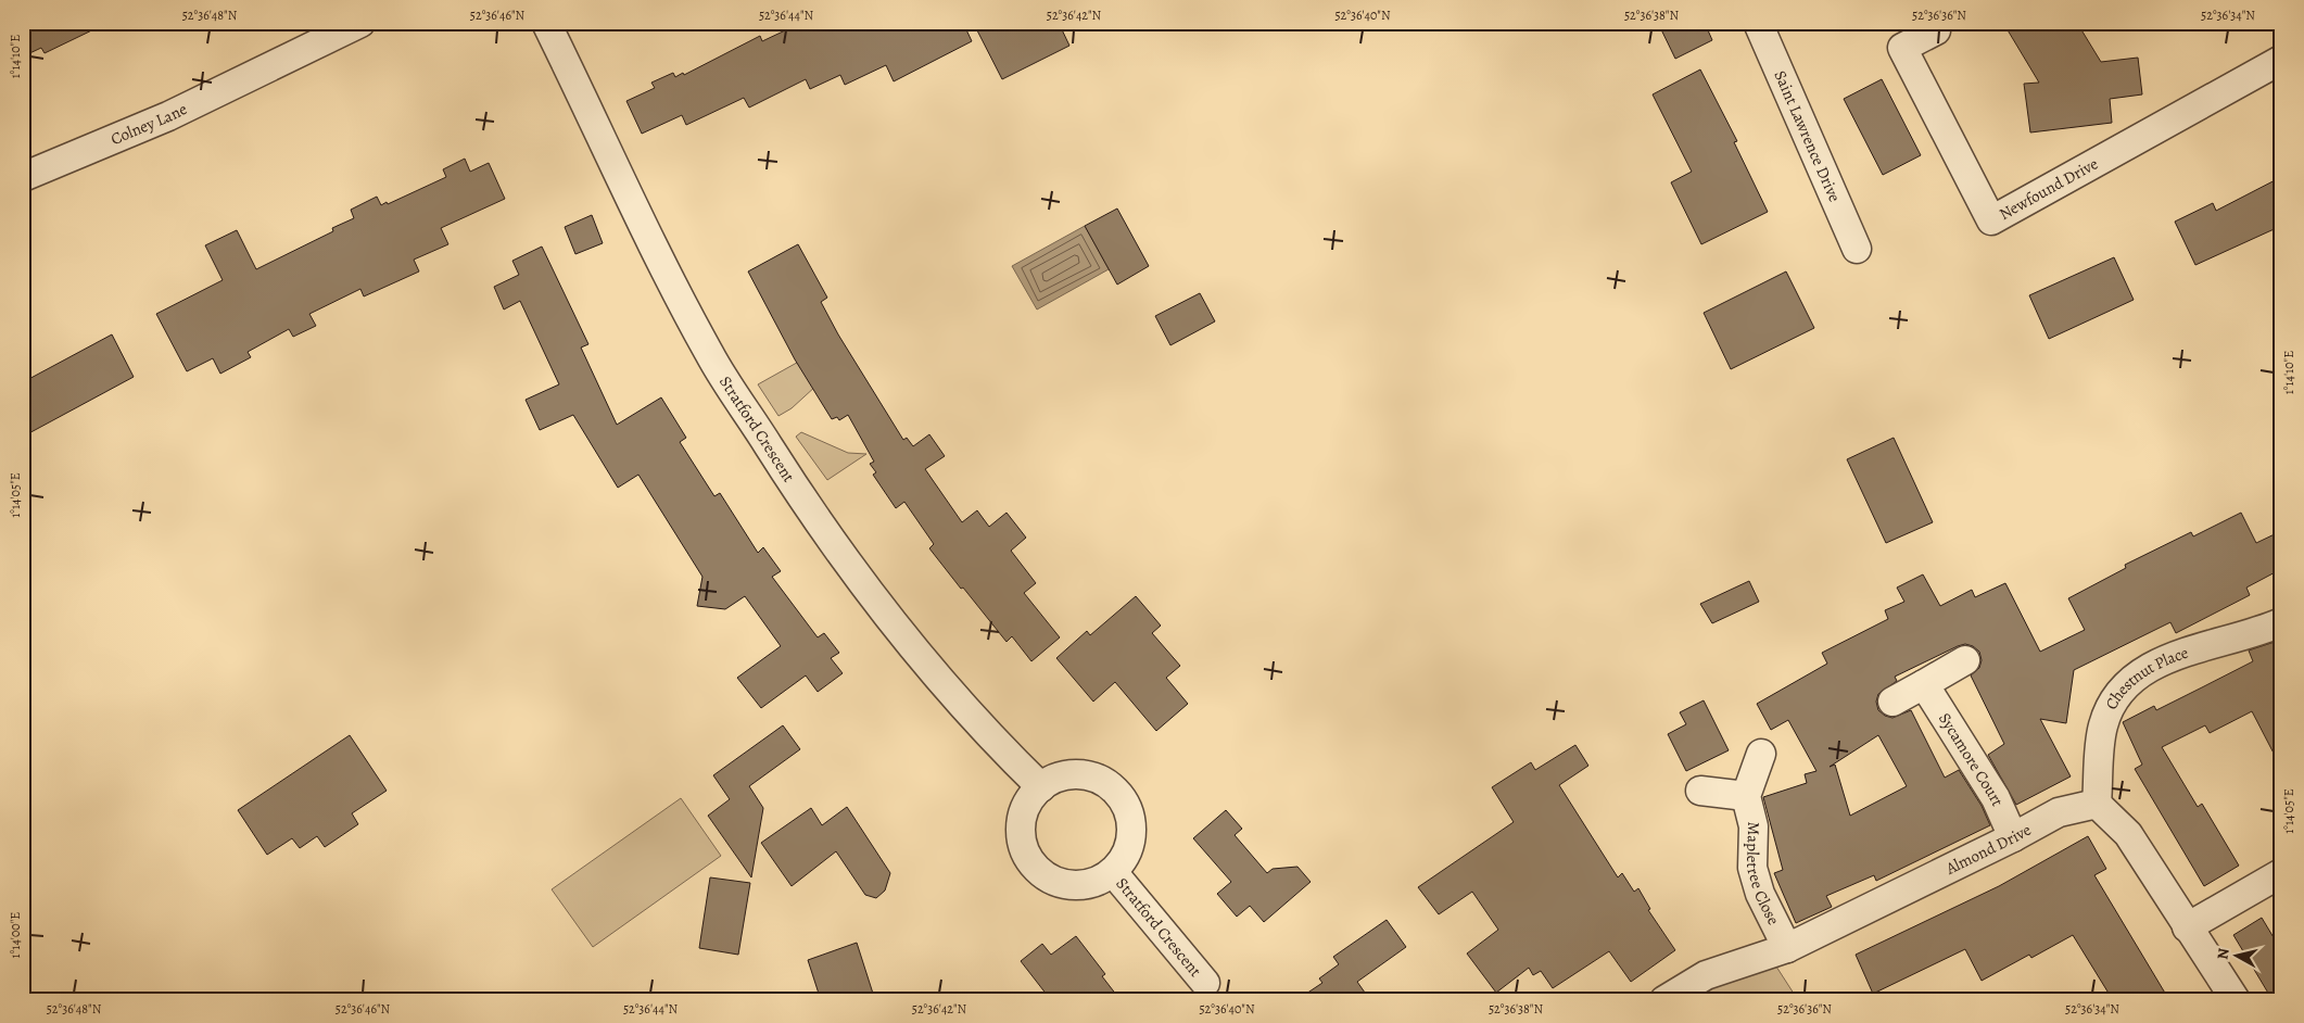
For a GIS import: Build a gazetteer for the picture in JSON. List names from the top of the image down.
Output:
{
  "streets": {
    "street": [
      "Colney Lane",
      "Saint Lawrence Drive",
      "Newfound Drive",
      "Stratford Crescent",
      "Chestnut Place",
      "Sycamore Court",
      "Almond Drive",
      "Mapletree Close"
    ]
  },
  "crossings": [
    ["Chestnut Place", "Almond Drive"],
    ["Sycamore Court", "Almond Drive"],
    ["Almond Drive", "Mapletree Close"]
  ],
  "north": "left",
  "coordinates": [
    "52°36'48\"N",
    "52°36'46\"N",
    "52°36'44\"N",
    "52°36'42\"N",
    "52°36'40\"N",
    "52°36'38\"N",
    "52°36'36\"N",
    "52°36'34\"N",
    "1°14'10\"E",
    "1°14'05\"E",
    "1°14'00\"E"
  ]
}
